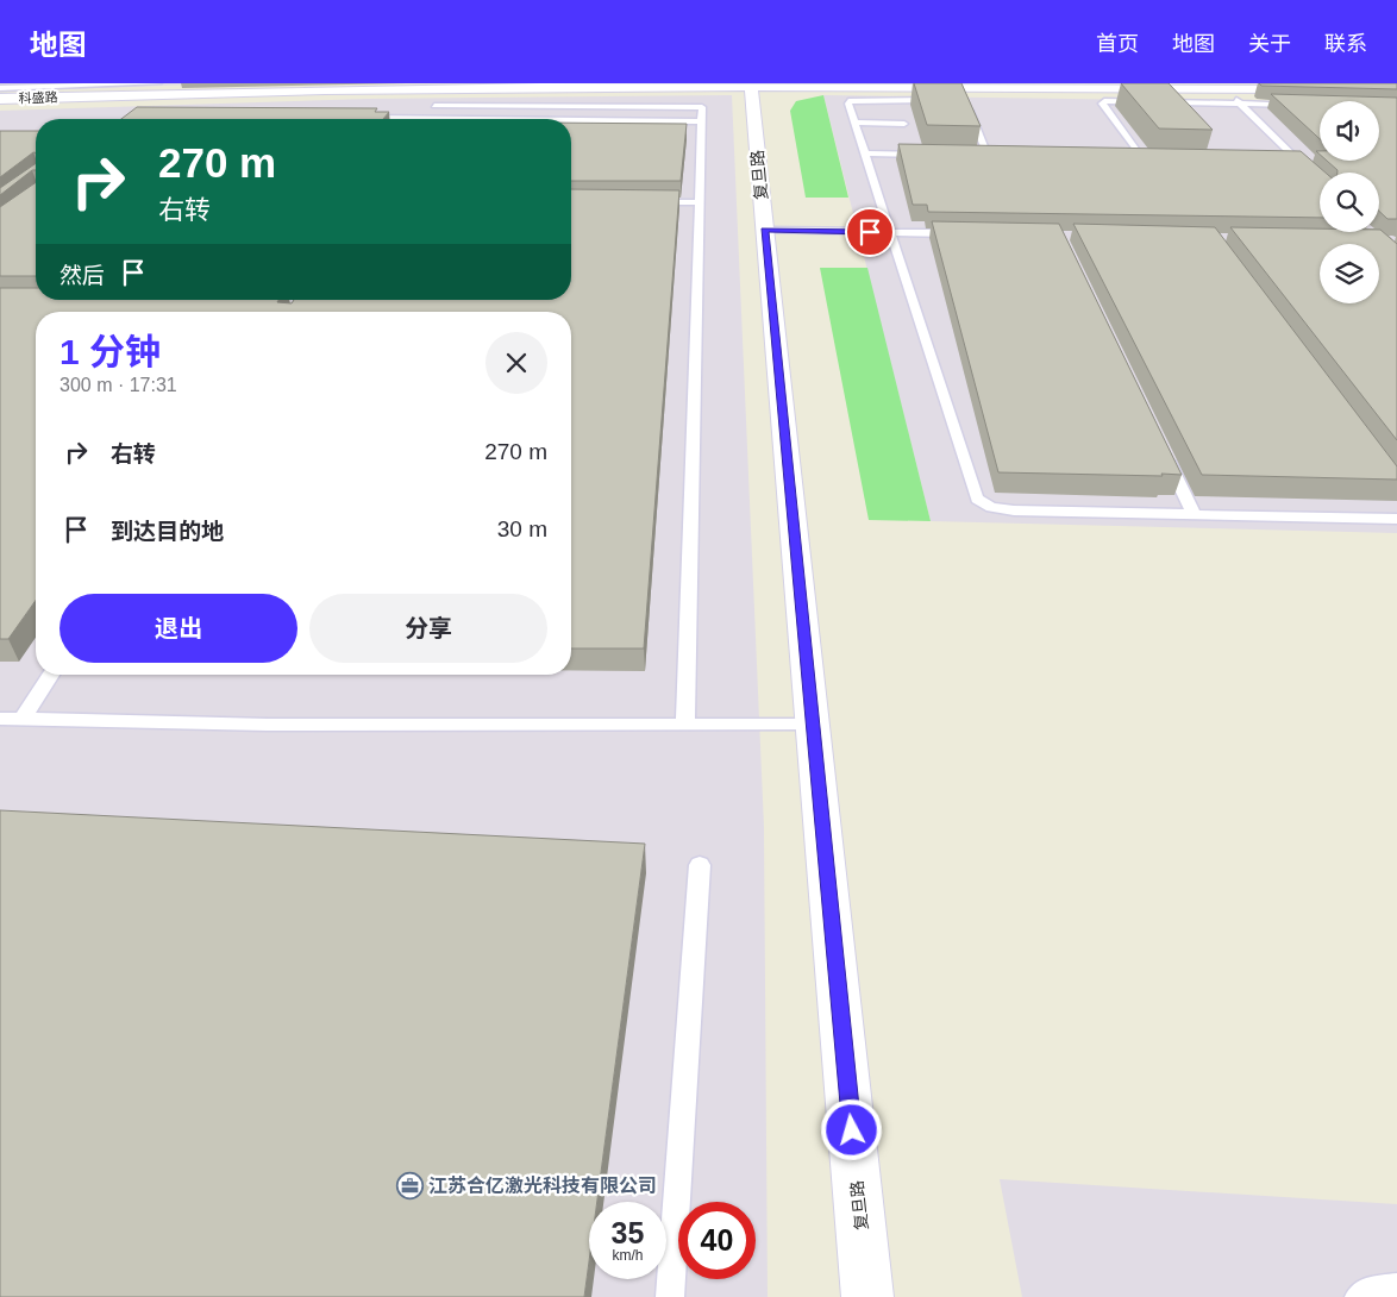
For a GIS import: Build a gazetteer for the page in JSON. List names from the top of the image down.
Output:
{
  "streets": {
    "street": ["科盛路", "复旦路"]
  },
  "crossings": [
    ["科盛路", "复旦路"]
  ],
  "places": {
    "office": ["江苏合亿激光科技有限公司"]
  },
  "page": {
    "header": "地图",
    "nav": [
      "首页",
      "地图",
      "关于",
      "联系"
    ],
    "turn": ["270 m", "右转"],
    "then": "然后",
    "heading": ["1 分钟", "300 m · 17:31"],
    "list": [
      {
        "name": "右转",
        "value": "270 m"
      },
      {
        "name": "到达目的地",
        "value": "30 m"
      }
    ],
    "buttons": ["退出", "分享"],
    "speed": "35 km/h",
    "limit": "40"
  }
}
